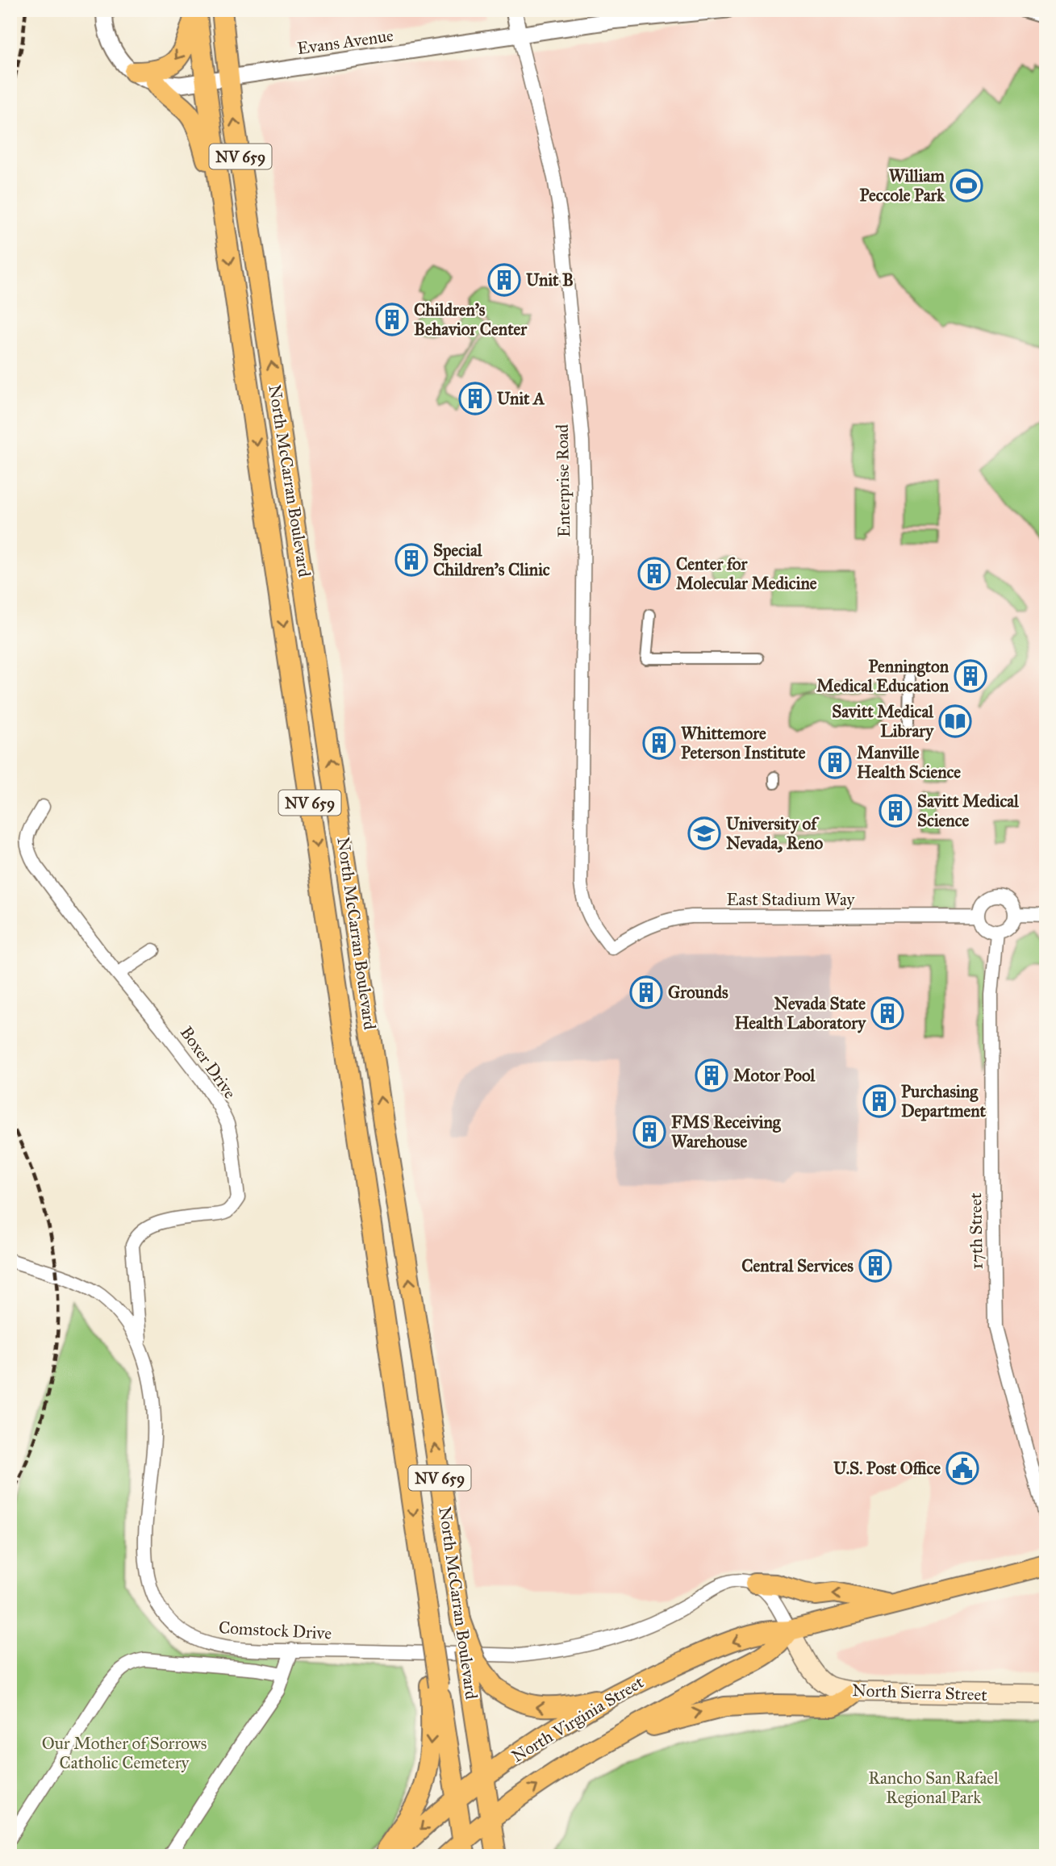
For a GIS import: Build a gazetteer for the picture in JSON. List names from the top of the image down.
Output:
{
  "streets": {
    "main road": [
      "NV 659",
      "North McCarran Boulevard",
      "North Sierra Street",
      "North Virginia Street"
    ],
    "street": [
      "Evans Avenue",
      "Enterprise Road",
      "East Stadium Way",
      "Boxer Drive",
      "17th Street",
      "Comstock Drive"
    ]
  },
  "crossings": [
    ["Evans Avenue", "North McCarran Boulevard"],
    ["Evans Avenue", "Enterprise Road"],
    ["North McCarran Boulevard", "North Virginia Street"],
    ["Enterprise Road", "East Stadium Way"],
    ["East Stadium Way", "17th Street"],
    ["Boxer Drive", "Comstock Drive"],
    ["North Sierra Street", "North Virginia Street"]
  ],
  "parks": ["Our Mother of Sorrows Catholic Cemetery", "Rancho San Rafael Regional Park"],
  "places": {
    "sports": ["William Peccole Park"],
    "building": [
      "Unit B",
      "Children's Behavior Center",
      "Unit A",
      "Special Children's Clinic",
      "Center for Molecular Medicine",
      "Pennington Medical Education",
      "Whittemore Peterson Institute",
      "Manville Health Science",
      "Savitt Medical Science",
      "Grounds",
      "Nevada State Health Laboratory",
      "Motor Pool",
      "Purchasing Department",
      "FMS Receiving Warehouse",
      "Central Services"
    ],
    "library": ["Savitt Medical Library"],
    "school or university": ["University of Nevada, Reno"],
    "public building": ["U.S. Post Office"]
  }
}
